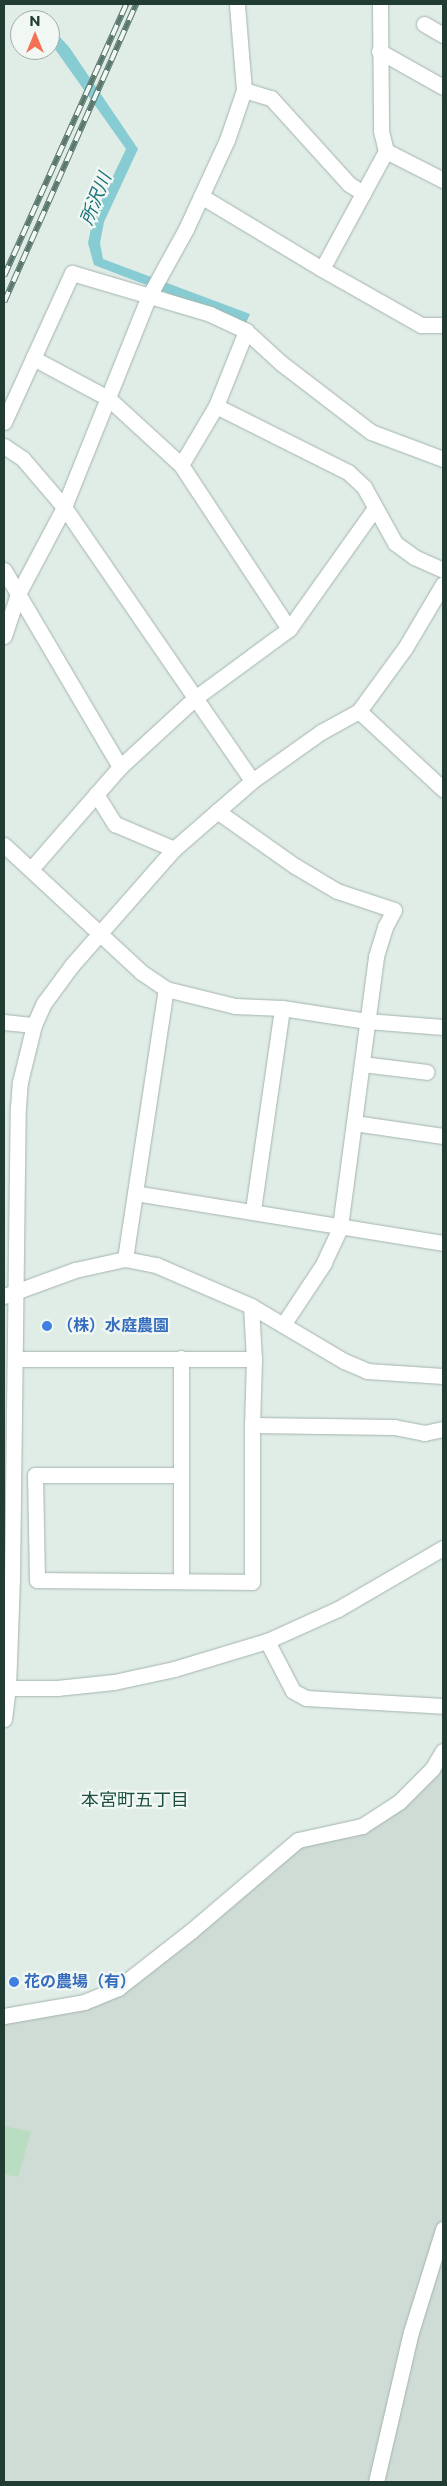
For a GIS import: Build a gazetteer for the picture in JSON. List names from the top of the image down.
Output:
{
  "districts": ["本宮町五丁目"],
  "water": ["所沢川"],
  "places": ["（株）水庭農園", "花の農場（有）"],
  "north": "top"
}
